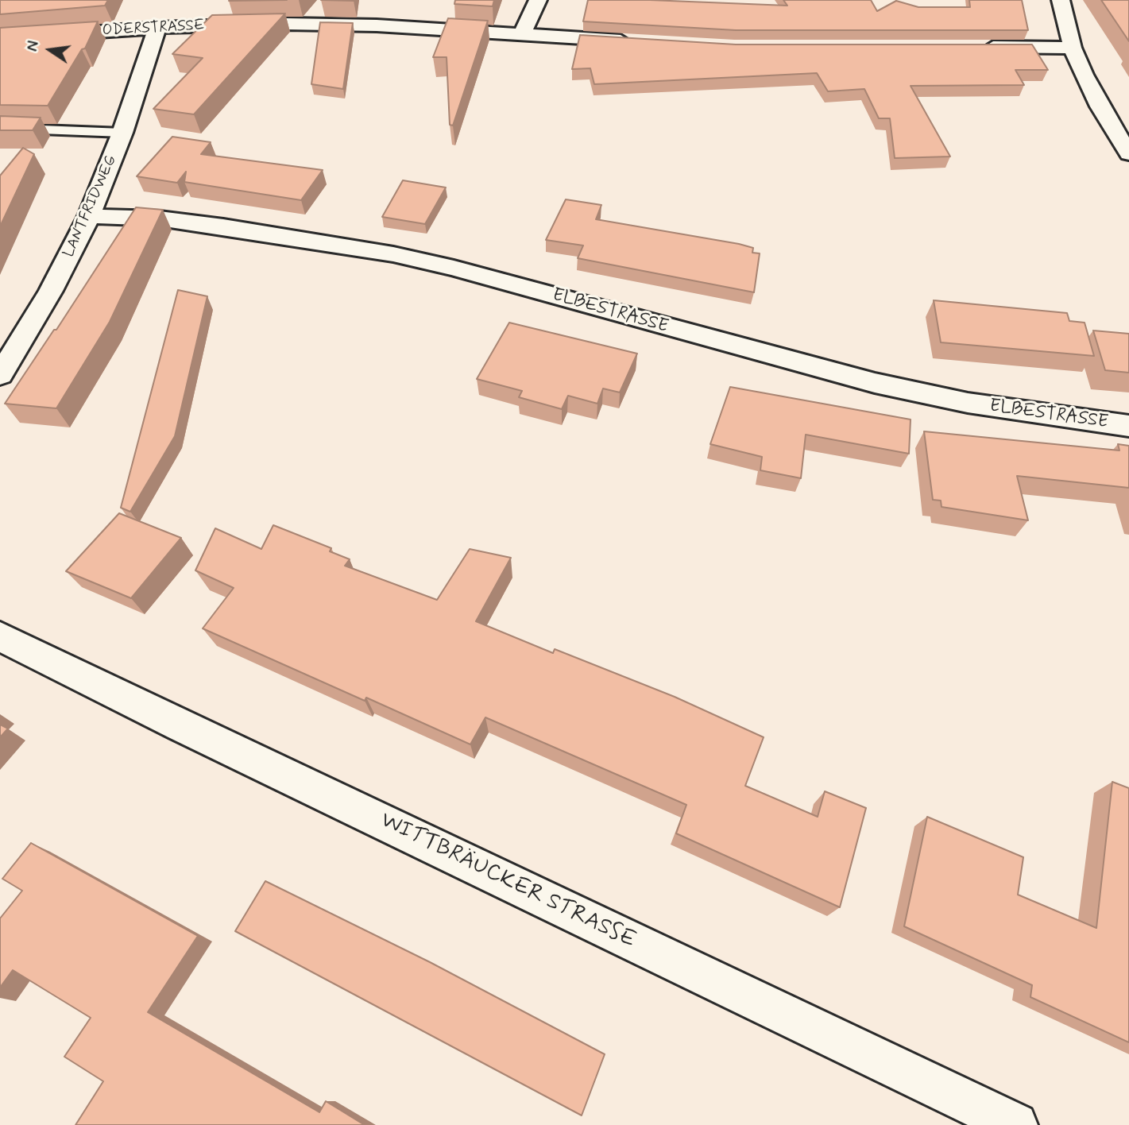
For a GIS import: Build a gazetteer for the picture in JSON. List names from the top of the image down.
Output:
{
  "streets": {
    "street": [
      "ODERSTRASSE",
      "LANTFRIDWEG",
      "ELBESTRASSE",
      "WITTBRÄUCKER STRASSE"
    ]
  },
  "crossings": [
    ["ODERSTRASSE", "LANTFRIDWEG"],
    ["LANTFRIDWEG", "ELBESTRASSE"]
  ],
  "north": "left"
}
